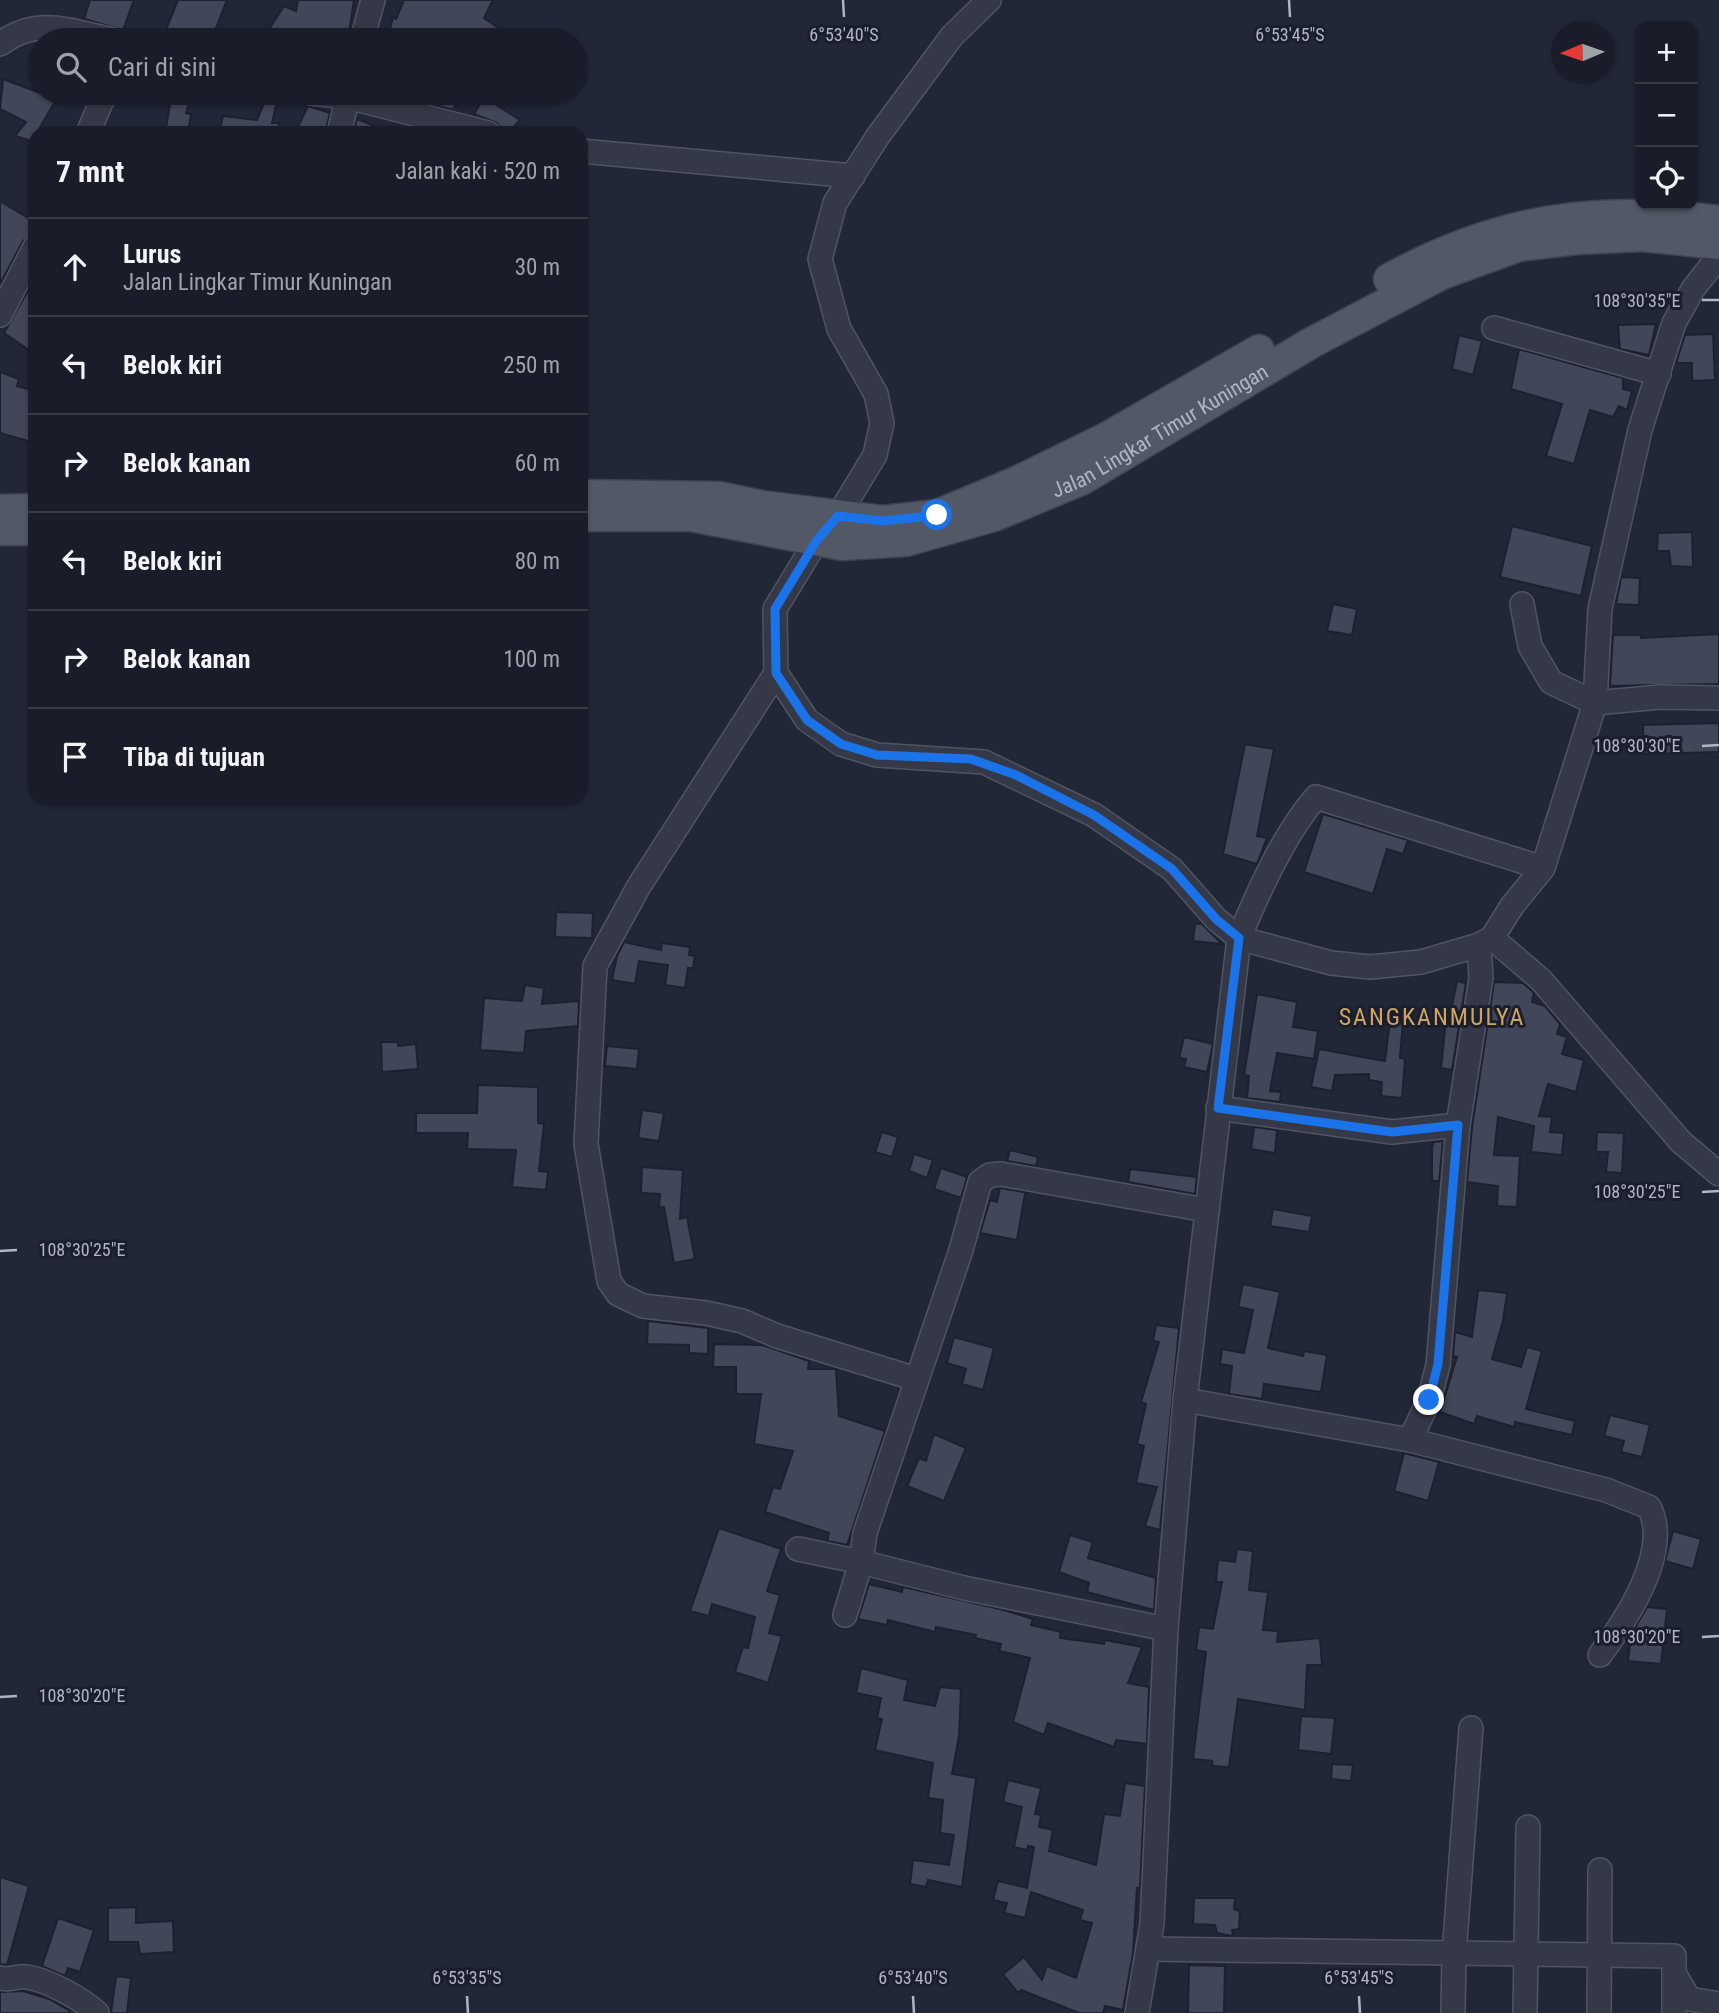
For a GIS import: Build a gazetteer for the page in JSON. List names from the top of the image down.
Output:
{
  "streets": {
    "main road": ["Jalan Lingkar Timur Kuningan"]
  },
  "districts": ["SANGKANMULYA"],
  "north": "left",
  "page": {
    "map_buttons": ["+", "−"],
    "search": "Cari di sini",
    "heading": ["7 mnt", "Jalan kaki · 520 m"],
    "list": [
      ["Lurus", "Jalan Lingkar Timur Kuningan", "30 m"],
      ["Belok kiri", "250 m"],
      ["Belok kanan", "60 m"],
      ["Belok kiri", "80 m"],
      ["Belok kanan", "100 m"],
      "Tiba di tujuan"
    ]
  },
  "coordinates": [
    "6°53'40\"S",
    "6°53'45\"S",
    "108°30'35\"E",
    "108°30'30\"E",
    "108°30'25\"E",
    "108°30'20\"E",
    "6°53'35\"S"
  ]
}
